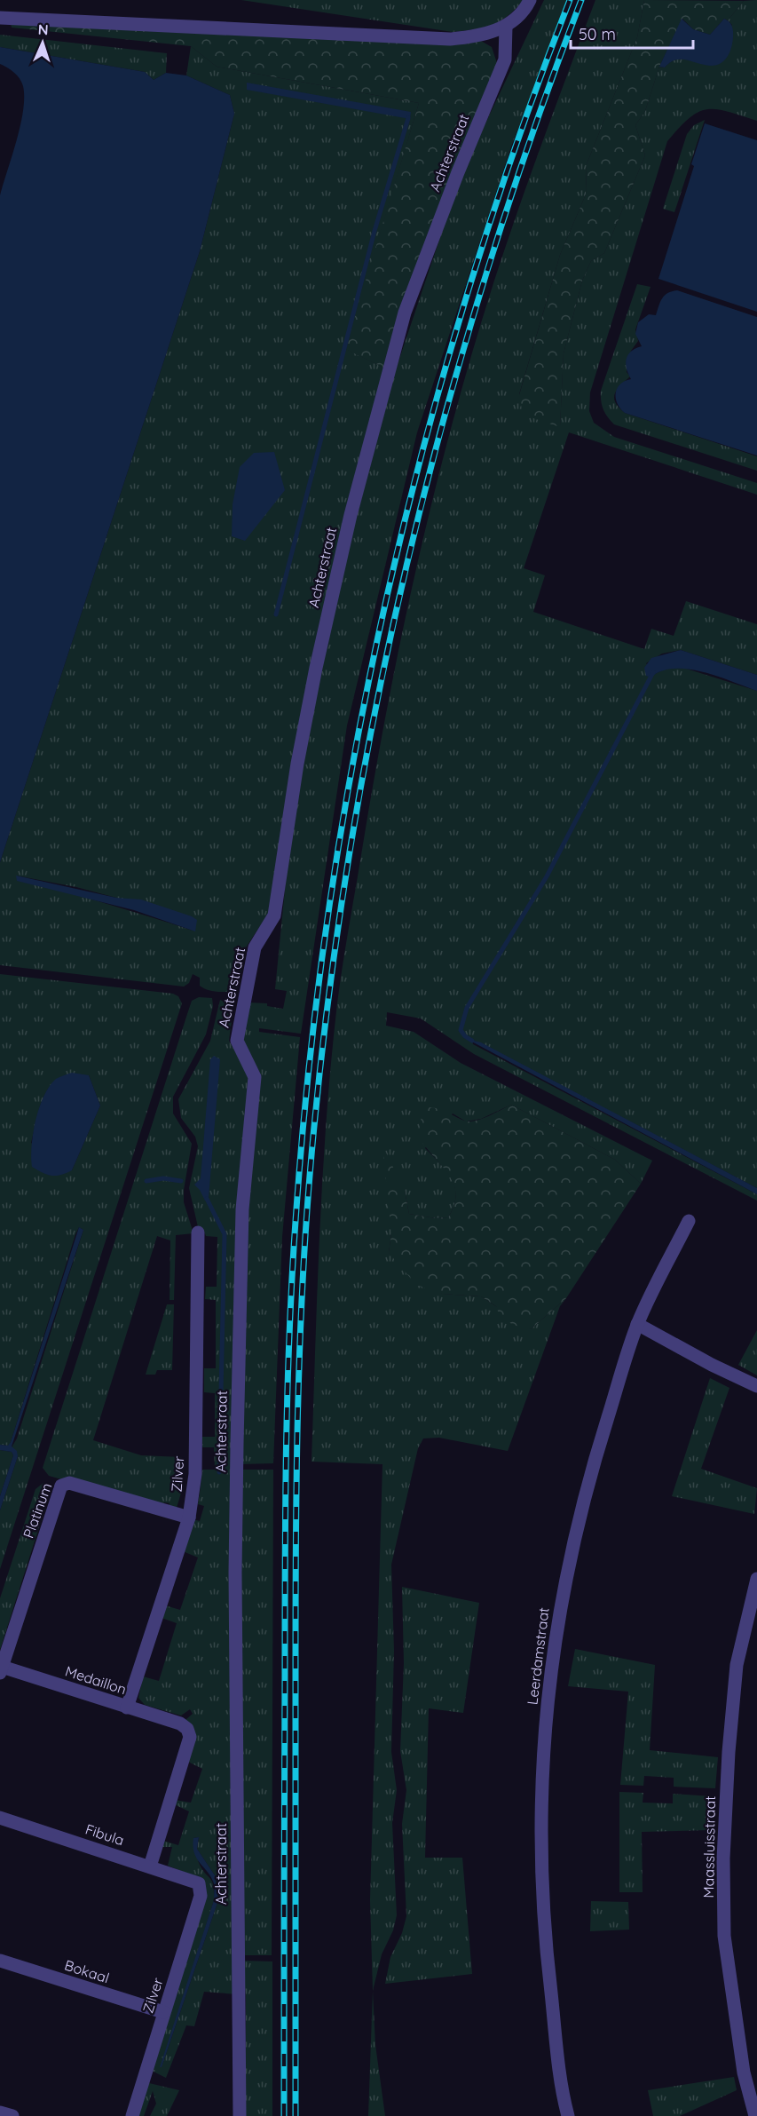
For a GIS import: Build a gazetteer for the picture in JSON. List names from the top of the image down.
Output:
{
  "streets": {
    "street": [
      "Achterstraat",
      "Zilver",
      "Platinum",
      "Leerdamstraat",
      "Medaillon",
      "Fibula",
      "Maassluisstraat",
      "Bokaal"
    ]
  },
  "crossings": [
    ["Zilver", "Platinum"],
    ["Zilver", "Medaillon"],
    ["Zilver", "Fibula"],
    ["Zilver", "Bokaal"],
    ["Platinum", "Medaillon"],
    ["Medaillon", "Fibula"]
  ],
  "scale_bar": "50 m",
  "north": "top"
}
